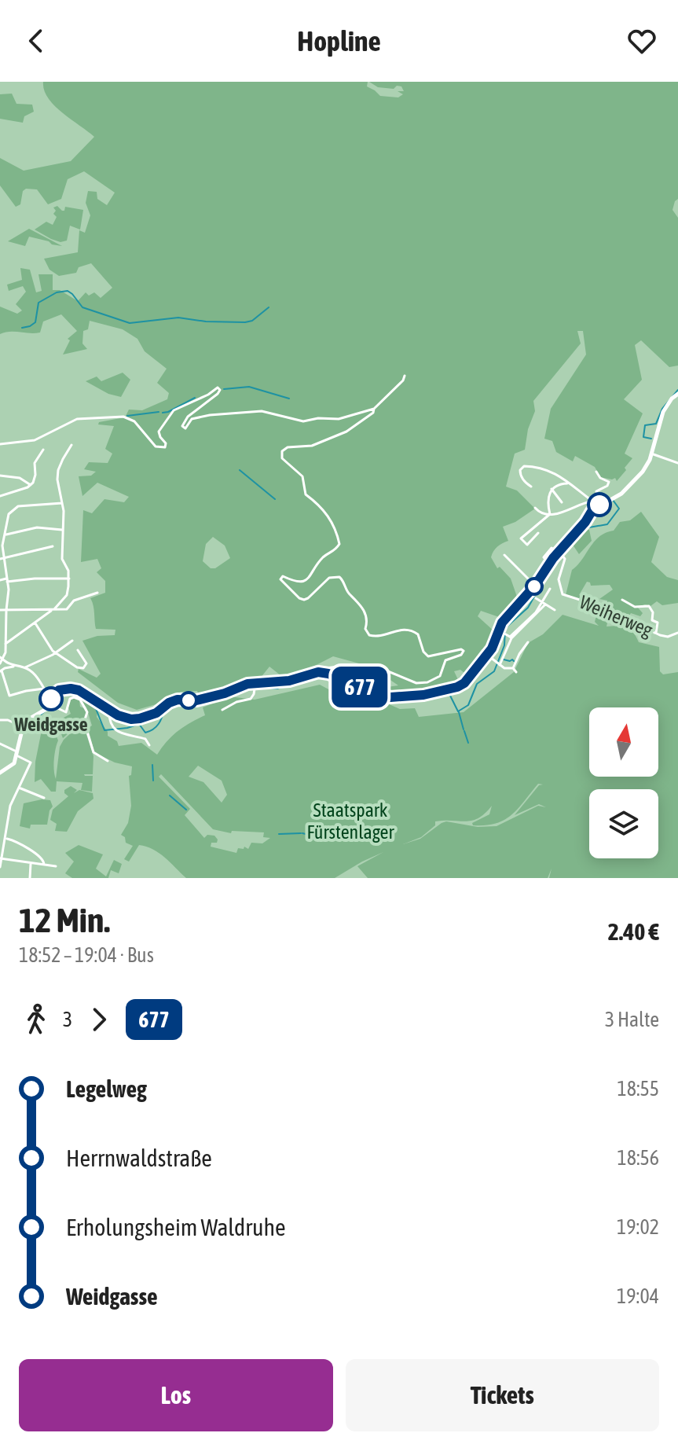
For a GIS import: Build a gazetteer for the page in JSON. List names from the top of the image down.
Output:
{
  "streets": {
    "street": ["Weiherweg"]
  },
  "parks": ["Staatspark Fürstenlager"],
  "places": ["Weidgasse"],
  "lines": ["bus line 677"],
  "north": "top",
  "page": {
    "header": "Hopline",
    "on_map": "677",
    "heading": ["12 Min.", "18:52 – 19:04 · Bus", "2.40 €"],
    "legs": ["3", "677", "3 Halte"],
    "list": [
      {
        "name": "Legelweg",
        "value": "18:55"
      },
      {
        "name": "Herrnwaldstraße",
        "value": "18:56"
      },
      {
        "name": "Erholungsheim Waldruhe",
        "value": "19:02"
      },
      {
        "name": "Weidgasse",
        "value": "19:04"
      }
    ],
    "buttons": ["Los", "Tickets"]
  }
}
